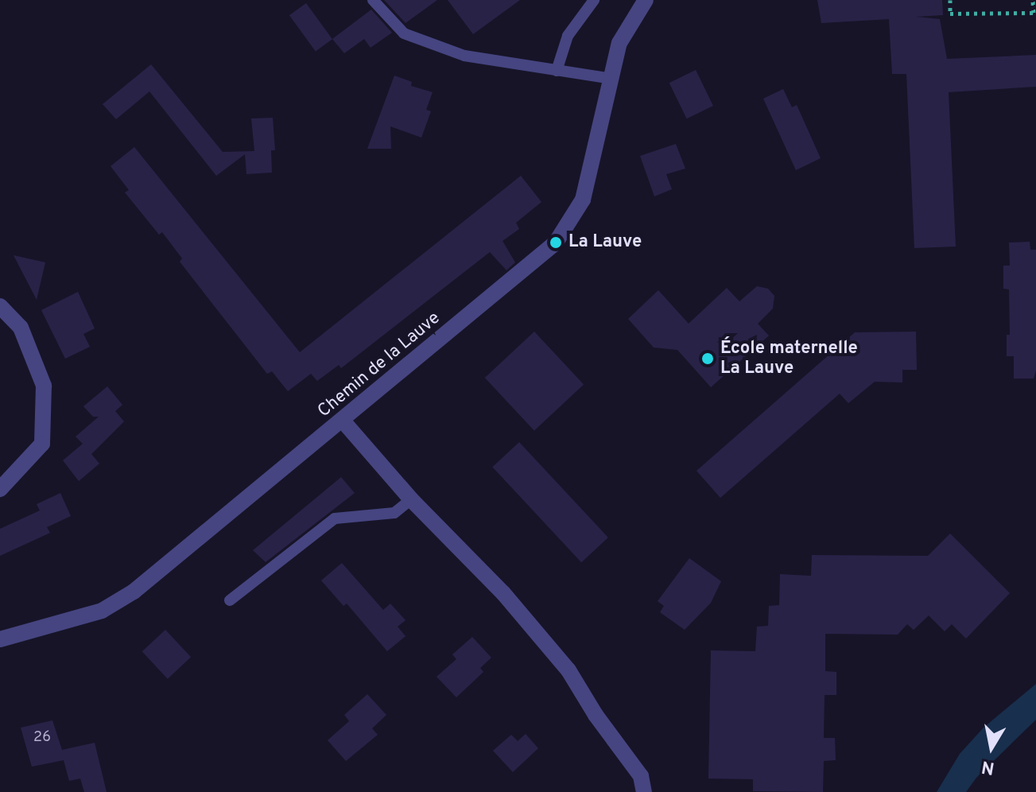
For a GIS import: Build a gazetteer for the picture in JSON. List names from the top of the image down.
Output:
{
  "streets": {
    "street": ["Chemin de la Lauve"]
  },
  "places": ["La Lauve", "École maternelle La Lauve"],
  "house_numbers": ["26"],
  "north": "bottom"
}
